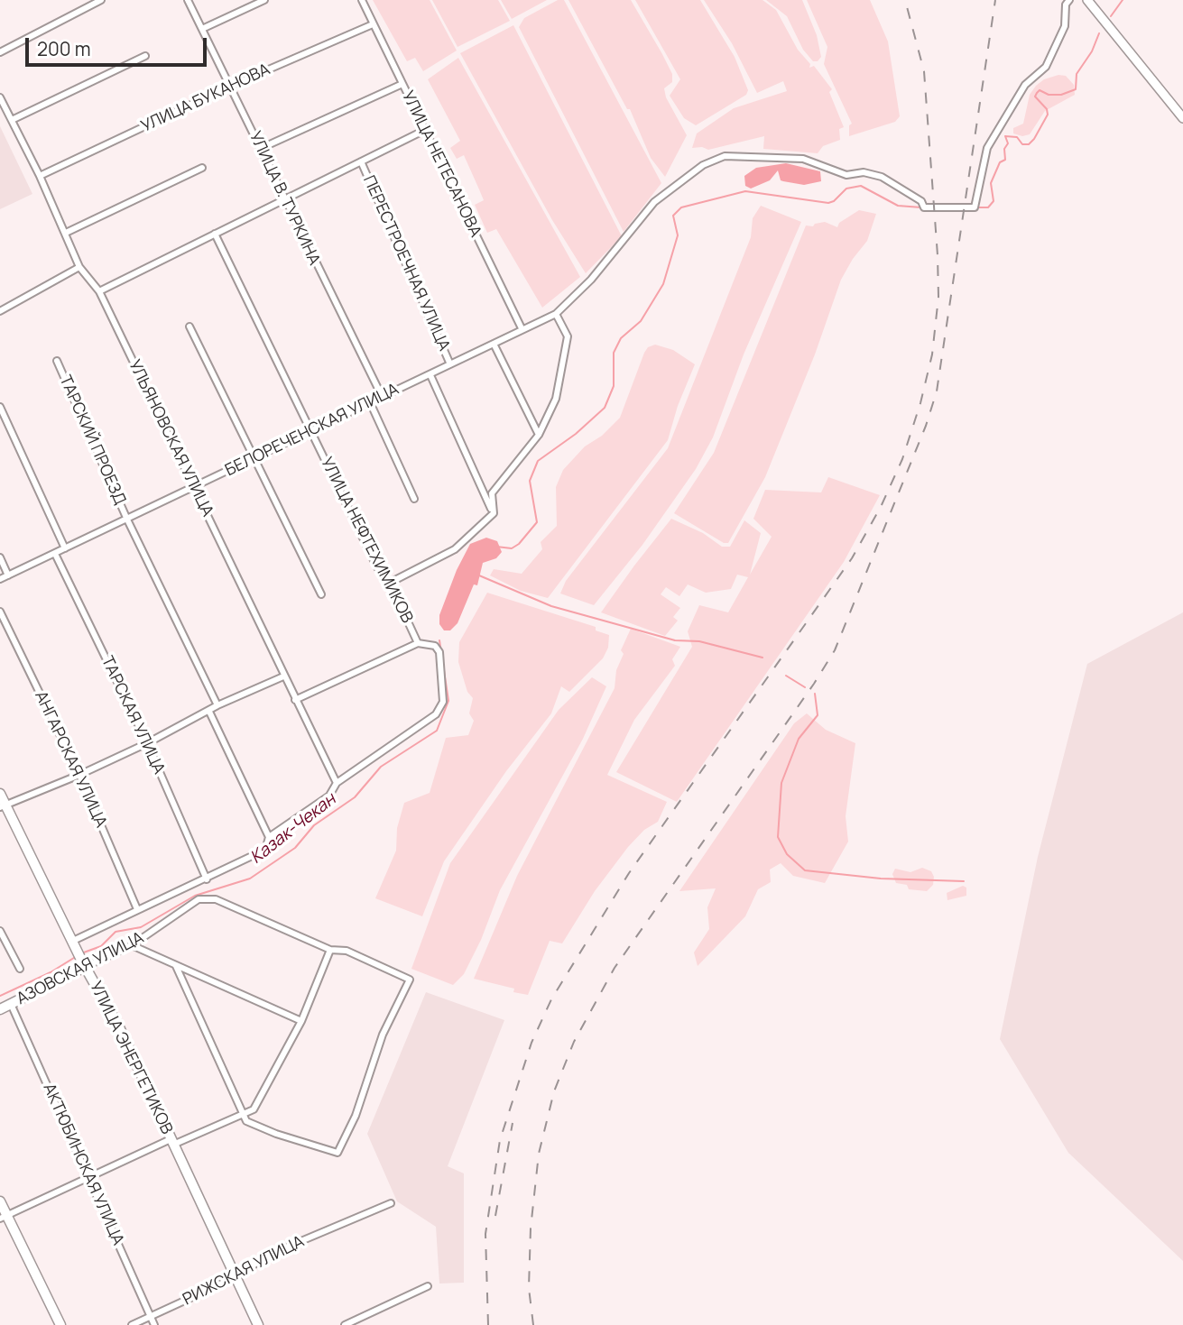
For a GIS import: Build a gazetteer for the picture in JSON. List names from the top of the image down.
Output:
{
  "streets": {
    "main road": ["АЗОВСКАЯ УЛИЦА", "УЛИЦА ЭНЕРГЕТИКОВ"],
    "street": [
      "УЛИЦА БУКАНОВА",
      "УЛИЦА НЕТЕСАНОВА",
      "УЛИЦА В. ТУРКИНА",
      "ПЕРЕСТРОЕЧНАЯ УЛИЦА",
      "БЕЛОРЕЧЕНСКАЯ УЛИЦА",
      "УЛЬЯНОВСКАЯ УЛИЦА",
      "ТАРСКИЙ ПРОЕЗД",
      "УЛИЦА НЕФТЕХИМИКОВ",
      "ТАРСКАЯ УЛИЦА",
      "АНГАРСКАЯ УЛИЦА",
      "АКТЮБИНСКАЯ УЛИЦА",
      "РИЖСКАЯ УЛИЦА"
    ]
  },
  "crossings": [
    ["УЛИЦА БУКАНОВА", "УЛИЦА НЕТЕСАНОВА"],
    ["УЛИЦА БУКАНОВА", "УЛИЦА В. ТУРКИНА"],
    ["УЛИЦА БУКАНОВА", "УЛЬЯНОВСКАЯ УЛИЦА"],
    ["УЛИЦА НЕТЕСАНОВА", "БЕЛОРЕЧЕНСКАЯ УЛИЦА"],
    ["УЛИЦА В. ТУРКИНА", "БЕЛОРЕЧЕНСКАЯ УЛИЦА"],
    ["ПЕРЕСТРОЕЧНАЯ УЛИЦА", "БЕЛОРЕЧЕНСКАЯ УЛИЦА"],
    ["БЕЛОРЕЧЕНСКАЯ УЛИЦА", "УЛЬЯНОВСКАЯ УЛИЦА"],
    ["БЕЛОРЕЧЕНСКАЯ УЛИЦА", "ТАРСКИЙ ПРОЕЗД"],
    ["БЕЛОРЕЧЕНСКАЯ УЛИЦА", "УЛИЦА НЕФТЕХИМИКОВ"],
    ["БЕЛОРЕЧЕНСКАЯ УЛИЦА", "ТАРСКАЯ УЛИЦА"],
    ["АЗОВСКАЯ УЛИЦА", "УЛИЦА ЭНЕРГЕТИКОВ"],
    ["АЗОВСКАЯ УЛИЦА", "АКТЮБИНСКАЯ УЛИЦА"],
    ["УЛИЦА ЭНЕРГЕТИКОВ", "РИЖСКАЯ УЛИЦА"],
    ["АКТЮБИНСКАЯ УЛИЦА", "РИЖСКАЯ УЛИЦА"]
  ],
  "water": ["Казак-Чекан"],
  "scale_bar": "200 m"
}
